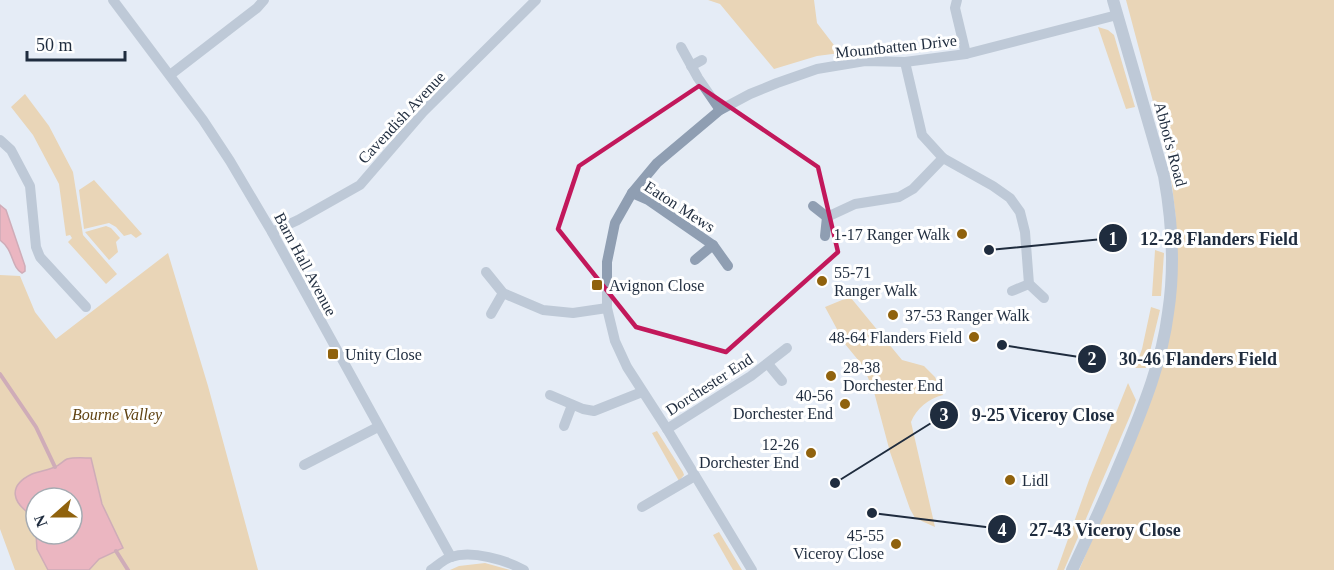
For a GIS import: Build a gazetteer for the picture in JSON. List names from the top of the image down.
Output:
{
  "streets": {
    "street": [
      "Mountbatten Drive",
      "Cavendish Avenue",
      "Abbot's Road",
      "Eaton Mews",
      "Barn Hall Avenue",
      "Dorchester End"
    ]
  },
  "crossings": [
    ["Mountbatten Drive", "Abbot's Road"],
    ["Mountbatten Drive", "Eaton Mews"],
    ["Mountbatten Drive", "Dorchester End"],
    ["Cavendish Avenue", "Barn Hall Avenue"]
  ],
  "parks": ["Bourne Valley"],
  "places": {
    "other": [
      "1-17 Ranger Walk",
      "12-28 Flanders Field",
      "55-71 Ranger Walk",
      "37-53 Ranger Walk",
      "48-64 Flanders Field",
      "30-46 Flanders Field",
      "28-38 Dorchester End",
      "40-56 Dorchester End",
      "12-26 Dorchester End",
      "Lidl",
      "9-25 Viceroy Close",
      "27-43 Viceroy Close",
      "45-55 Viceroy Close"
    ],
    "transit": ["Avignon Close", "Unity Close"]
  },
  "scale_bar": "50 m",
  "north": "left"
}
